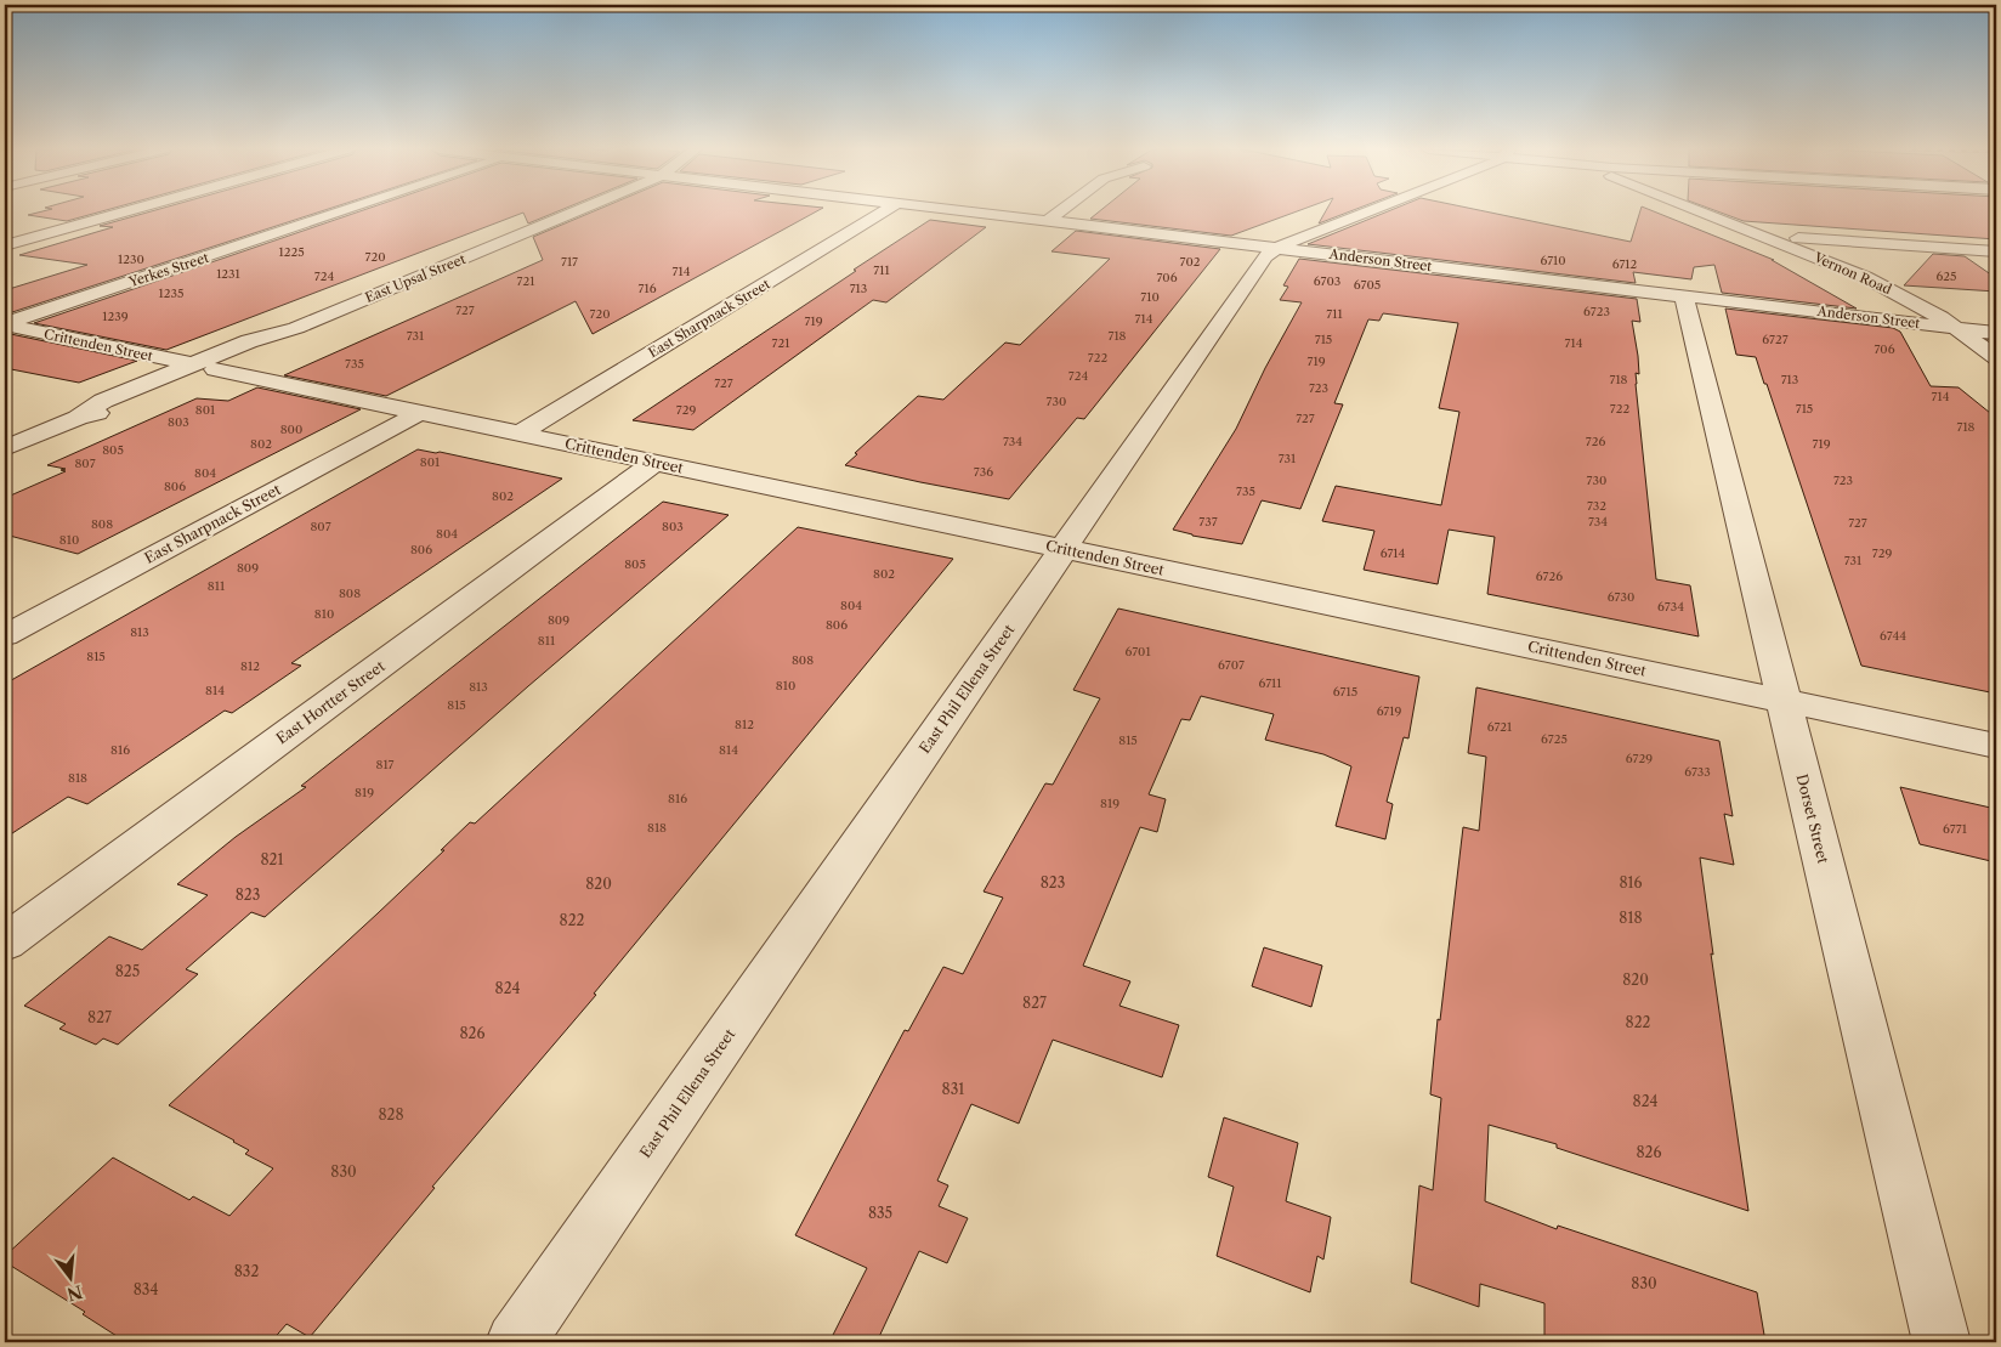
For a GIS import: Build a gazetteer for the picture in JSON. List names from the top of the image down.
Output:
{
  "streets": {
    "street": [
      "Anderson Street",
      "Yerkes Street",
      "Vernon Road",
      "East Upsal Street",
      "East Sharpnack Street",
      "Crittenden Street",
      "East Phil Ellena Street",
      "East Hortter Street",
      "Dorset Street"
    ]
  },
  "crossings": [
    ["Anderson Street", "Vernon Road"],
    ["Anderson Street", "East Phil Ellena Street"],
    ["Anderson Street", "Dorset Street"],
    ["Yerkes Street", "Crittenden Street"],
    ["East Upsal Street", "Crittenden Street"],
    ["East Sharpnack Street", "Crittenden Street"],
    ["Crittenden Street", "East Phil Ellena Street"],
    ["Crittenden Street", "East Hortter Street"],
    ["Crittenden Street", "Dorset Street"]
  ],
  "house_numbers": [
    "1225",
    "720",
    "1230",
    "6710",
    "717",
    "702",
    "6712",
    "711",
    "714",
    "1231",
    "724",
    "625",
    "706",
    "721",
    "6703",
    "6705",
    "716",
    "713",
    "1235",
    "710",
    "727",
    "6723",
    "720",
    "711",
    "1239",
    "714",
    "719",
    "731",
    "718",
    "715",
    "6727",
    "721",
    "714",
    "706",
    "722",
    "719",
    "735",
    "724",
    "718",
    "713",
    "727",
    "723",
    "714",
    "730",
    "722",
    "715",
    "801",
    "729",
    "727",
    "803",
    "718",
    "800",
    "734",
    "726",
    "802",
    "719",
    "805",
    "731",
    "801",
    "807",
    "736",
    "804",
    "730",
    "723",
    "806",
    "735",
    "802",
    "732",
    "737",
    "734",
    "727",
    "808",
    "807",
    "803",
    "804",
    "810",
    "806",
    "6714",
    "729",
    "731",
    "805",
    "809",
    "802",
    "6726",
    "811",
    "808",
    "6730",
    "804",
    "6734",
    "810",
    "809",
    "806",
    "813",
    "6744",
    "811",
    "6701",
    "815",
    "808",
    "6707",
    "812",
    "6711",
    "810",
    "813",
    "814",
    "6715",
    "815",
    "6719",
    "812",
    "6721",
    "6725",
    "815",
    "816",
    "814",
    "6729",
    "817",
    "6733",
    "818",
    "819",
    "816",
    "819",
    "818",
    "6771",
    "821",
    "823",
    "816",
    "820",
    "823",
    "818",
    "822",
    "825",
    "820",
    "824",
    "827",
    "827",
    "822",
    "826",
    "831",
    "824",
    "828",
    "826",
    "830",
    "835",
    "832",
    "830",
    "834"
  ],
  "north": "bottom"
}
